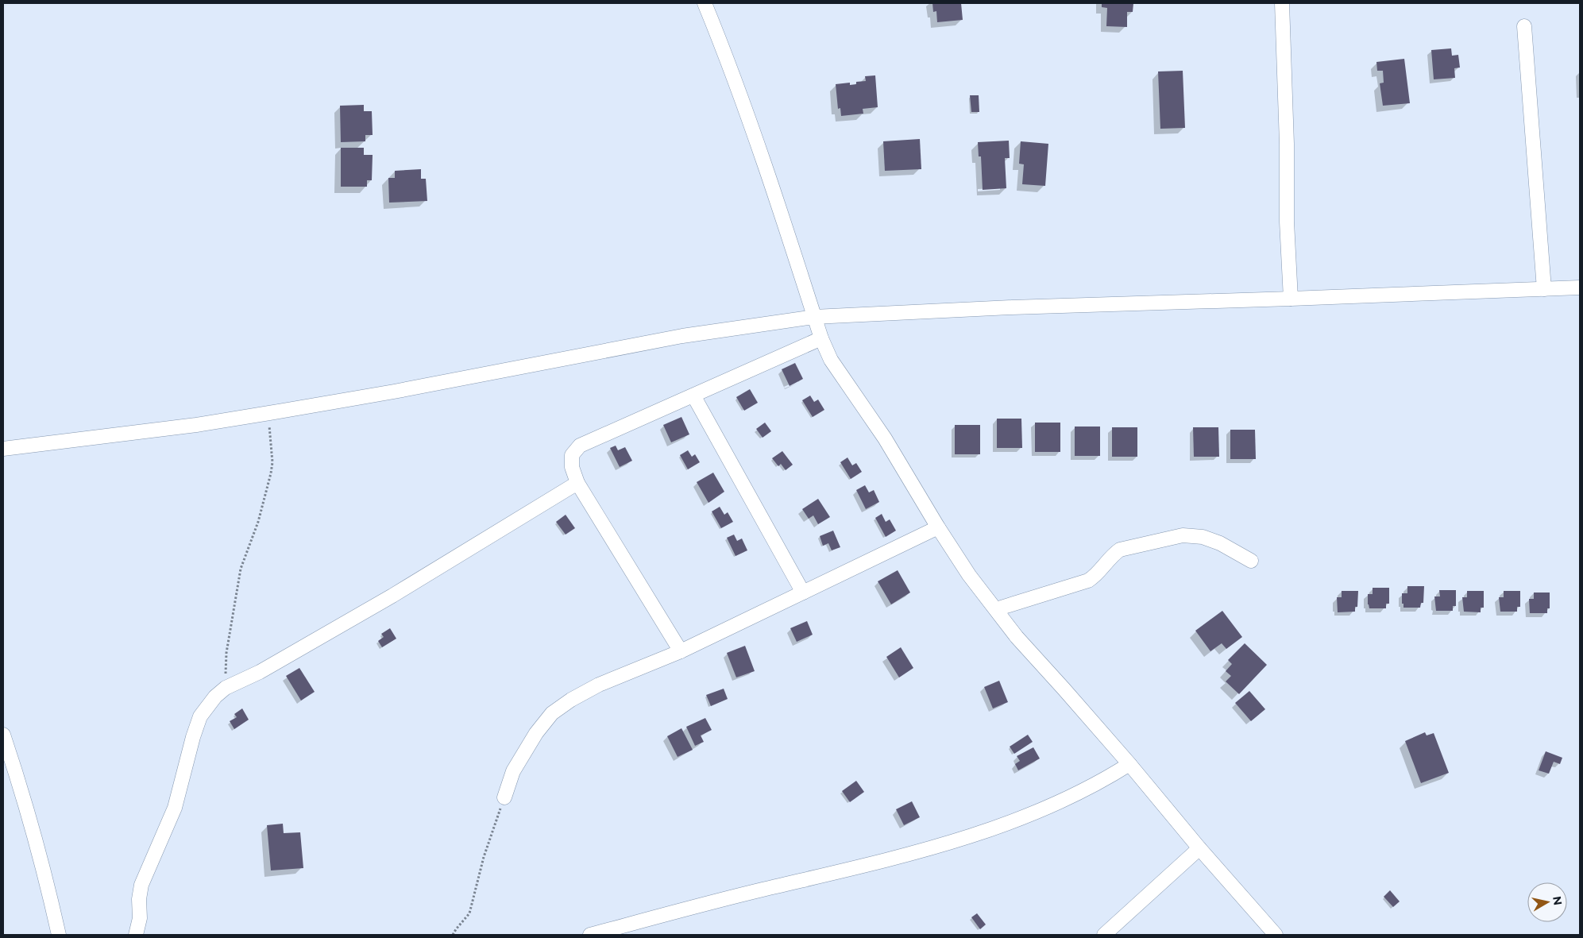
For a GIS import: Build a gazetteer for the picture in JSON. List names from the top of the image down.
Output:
{
  "north": "right"
}
